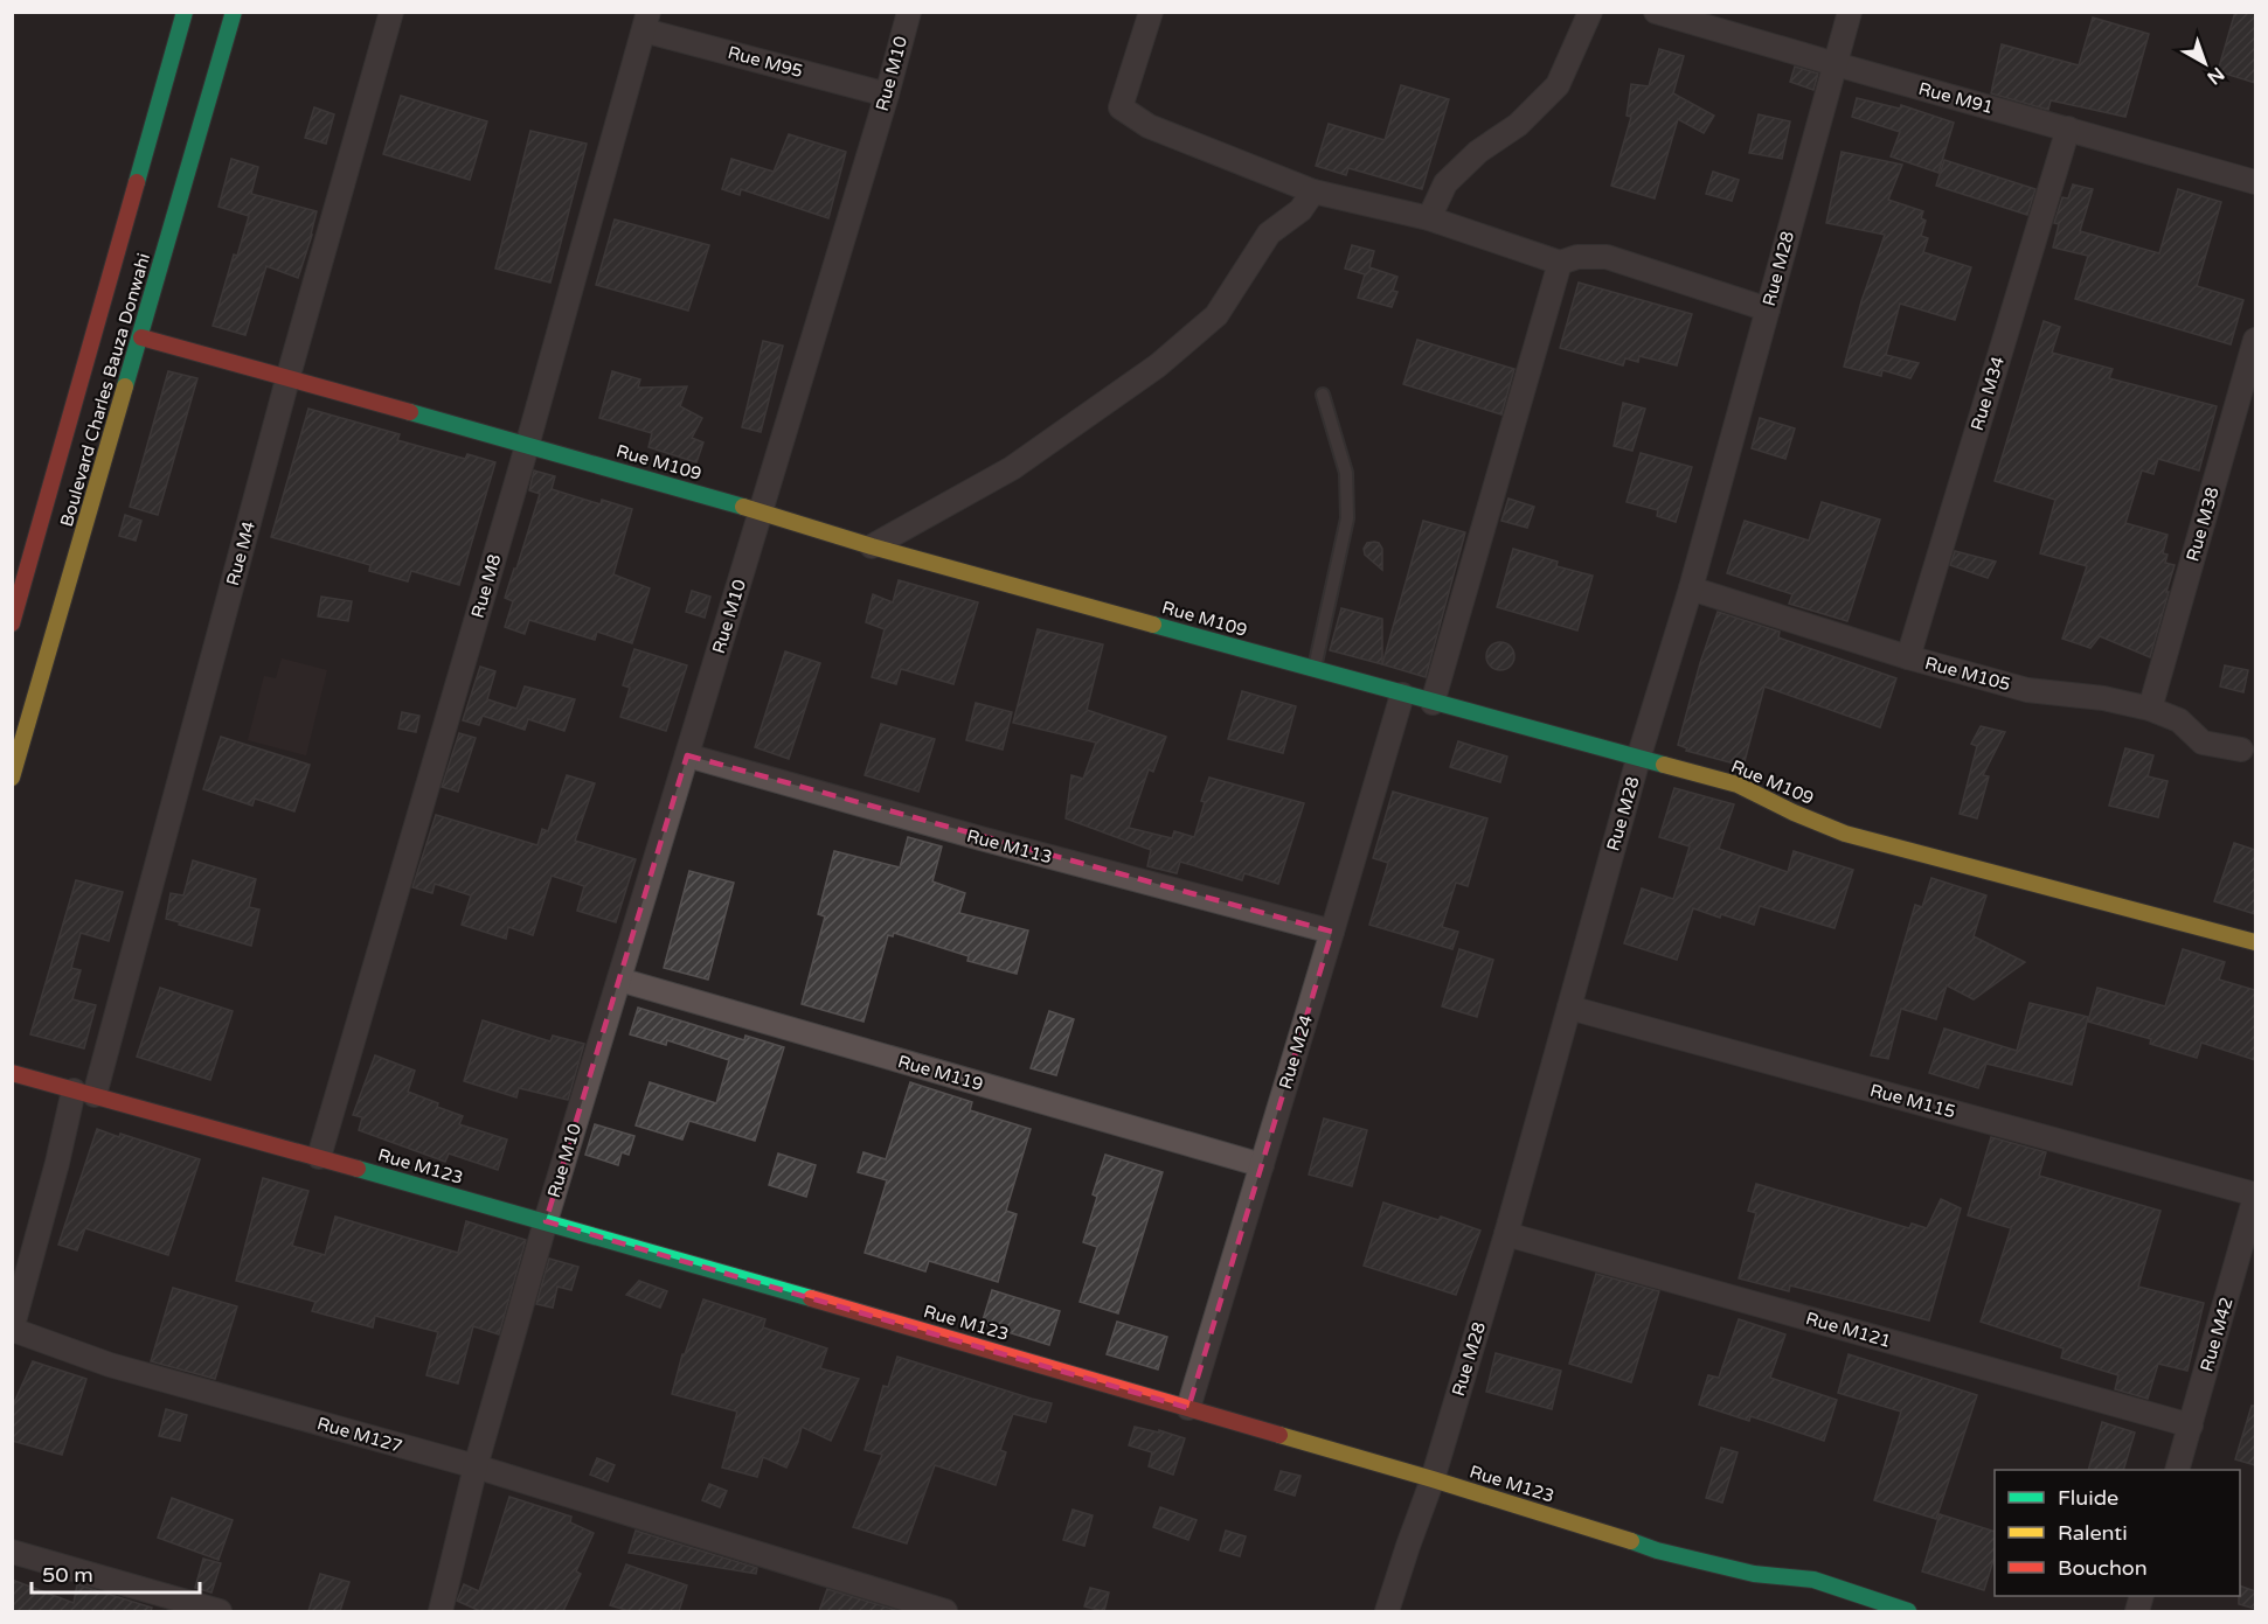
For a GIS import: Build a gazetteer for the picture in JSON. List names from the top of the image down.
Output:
{
  "streets": {
    "street": [
      "Rue M95",
      "Rue M10",
      "Rue M91",
      "Rue M28",
      "Boulevard Charles Bauza Donwahi",
      "Rue M34",
      "Rue M109",
      "Rue M38",
      "Rue M4",
      "Rue M8",
      "Rue M105",
      "Rue M113",
      "Rue M24",
      "Rue M119",
      "Rue M115",
      "Rue M123",
      "Rue M121",
      "Rue M42",
      "Rue M127"
    ]
  },
  "crossings": [
    ["Rue M95", "Rue M10"],
    ["Rue M95", "Rue M8"],
    ["Rue M10", "Rue M109"],
    ["Rue M10", "Rue M113"],
    ["Rue M10", "Rue M119"],
    ["Rue M10", "Rue M123"],
    ["Rue M10", "Rue M127"],
    ["Rue M91", "Rue M28"],
    ["Rue M91", "Rue M34"],
    ["Rue M28", "Rue M109"],
    ["Rue M28", "Rue M105"],
    ["Rue M28", "Rue M115"],
    ["Rue M28", "Rue M123"],
    ["Rue M28", "Rue M121"],
    ["Boulevard Charles Bauza Donwahi", "Rue M109"],
    ["Rue M34", "Rue M105"],
    ["Rue M109", "Rue M4"],
    ["Rue M109", "Rue M8"],
    ["Rue M109", "Rue M24"],
    ["Rue M38", "Rue M105"],
    ["Rue M4", "Rue M123"],
    ["Rue M4", "Rue M127"],
    ["Rue M8", "Rue M123"],
    ["Rue M113", "Rue M24"],
    ["Rue M24", "Rue M119"],
    ["Rue M24", "Rue M123"],
    ["Rue M115", "Rue M42"],
    ["Rue M123", "Rue M127"],
    ["Rue M121", "Rue M42"]
  ],
  "legend": ["Fluide", "Ralenti", "Bouchon"],
  "scale_bar": "50 m",
  "north": "bottom right"
}
